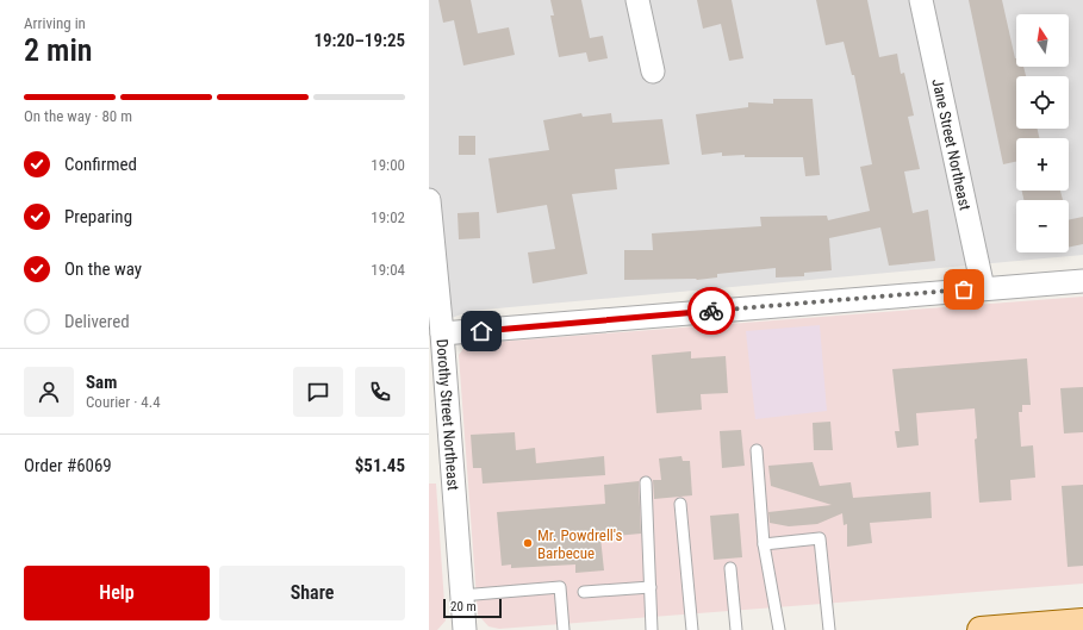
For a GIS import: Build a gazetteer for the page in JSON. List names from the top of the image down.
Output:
{
  "streets": {
    "street": ["Jane Street Northeast", "Dorothy Street Northeast"]
  },
  "places": ["Mr. Powdrell's Barbecue"],
  "scale_bar": "20 m",
  "north": "top",
  "page": {
    "heading": ["2 min", "Arriving in", "19:20–19:25"],
    "panel": [
      "Sam",
      "Courier · 4.4",
      "Order #6069",
      "$51.45"
    ],
    "map_buttons": ["+", "−"],
    "bar": "On the way · 80 m",
    "list": [
      ["Confirmed", "19:00"],
      ["Preparing", "19:02"],
      ["On the way", "19:04"],
      "Delivered"
    ],
    "buttons": ["Help", "Share"],
    "scale": "20 m"
  }
}
